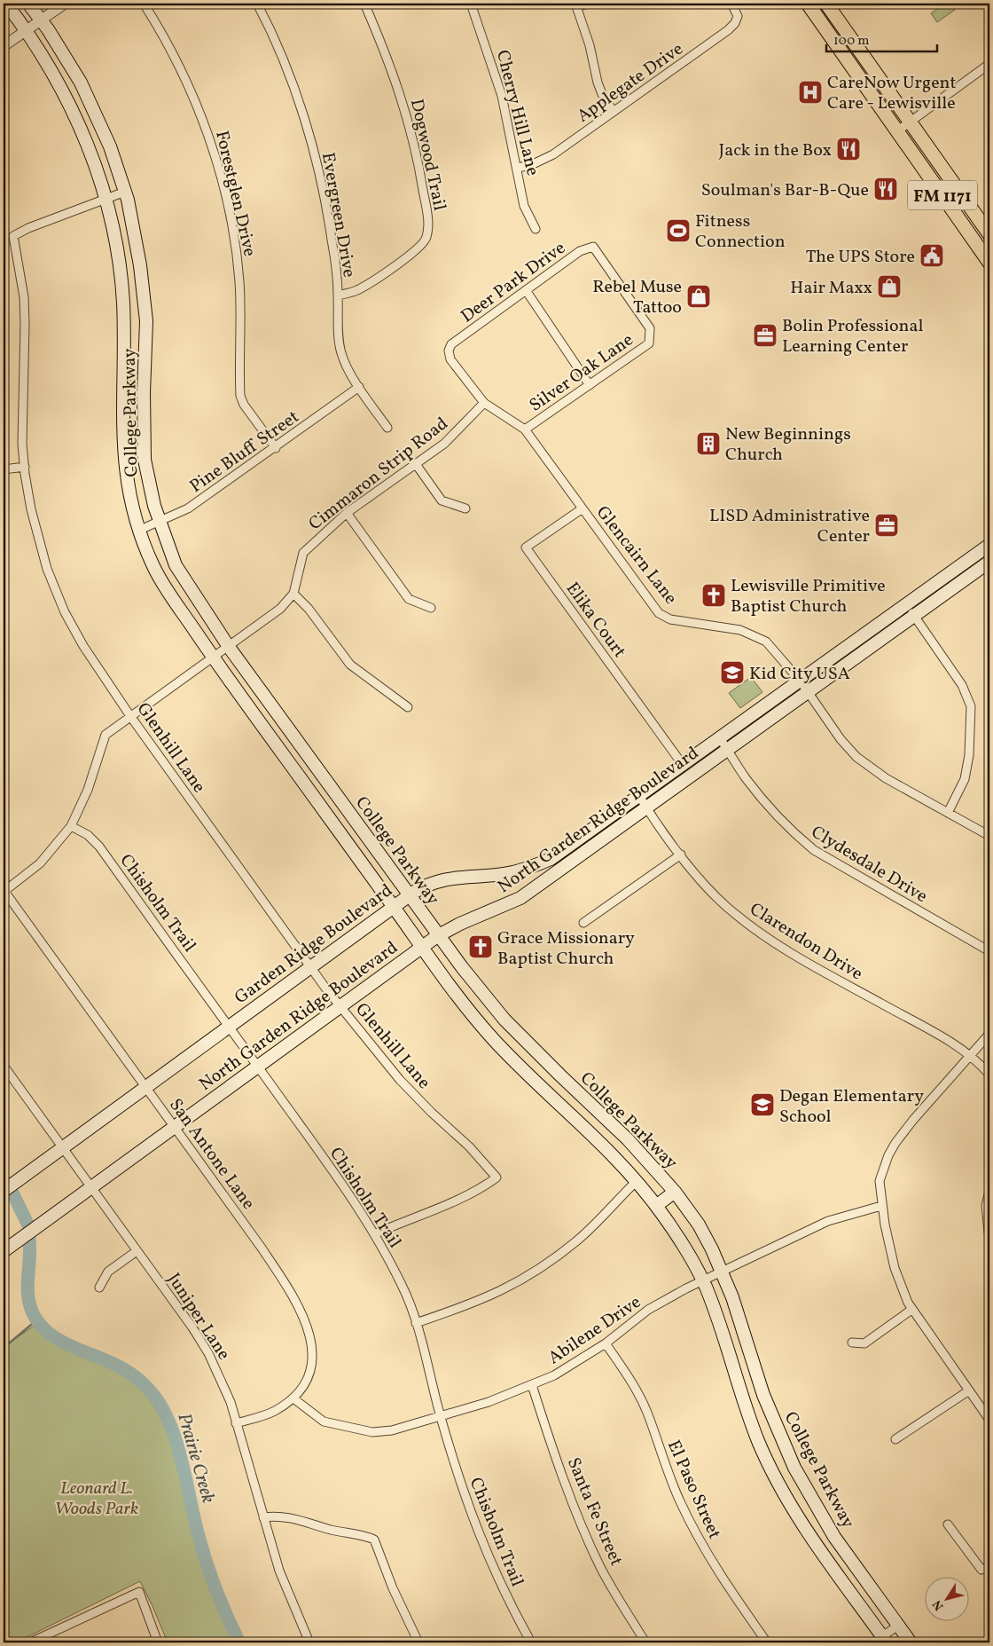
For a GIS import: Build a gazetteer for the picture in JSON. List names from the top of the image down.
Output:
{
  "streets": {
    "main road": [
      "FM 1171",
      "College Parkway",
      "North Garden Ridge Boulevard",
      "Garden Ridge Boulevard"
    ],
    "street": [
      "Applegate Drive",
      "Cherry Hill Lane",
      "Dogwood Trail",
      "Forestglen Drive",
      "Evergreen Drive",
      "Deer Park Drive",
      "Silver Oak Lane",
      "Pine Bluff Street",
      "Cimmaron Strip Road",
      "Glencairn Lane",
      "Elika Court",
      "Glenhill Lane",
      "Clydesdale Drive",
      "Chisholm Trail",
      "Clarendon Drive",
      "San Antone Lane",
      "Juniper Lane",
      "Abilene Drive",
      "El Paso Street",
      "Santa Fe Street"
    ]
  },
  "crossings": [
    ["Applegate Drive", "Cherry Hill Lane"],
    ["Dogwood Trail", "Evergreen Drive"],
    ["Forestglen Drive", "Pine Bluff Street"],
    ["Evergreen Drive", "Pine Bluff Street"],
    ["Deer Park Drive", "Silver Oak Lane"],
    ["Deer Park Drive", "Glencairn Lane"],
    ["Silver Oak Lane", "Glencairn Lane"],
    ["College Parkway", "Pine Bluff Street"],
    ["College Parkway", "Cimmaron Strip Road"],
    ["College Parkway", "Glenhill Lane"],
    ["College Parkway", "North Garden Ridge Boulevard"],
    ["College Parkway", "Garden Ridge Boulevard"],
    ["College Parkway", "Abilene Drive"],
    ["Cimmaron Strip Road", "Glencairn Lane"],
    ["Cimmaron Strip Road", "Glenhill Lane"],
    ["Cimmaron Strip Road", "Chisholm Trail"],
    ["Cimmaron Strip Road", "San Antone Lane"],
    ["Glencairn Lane", "Elika Court"],
    ["Glencairn Lane", "North Garden Ridge Boulevard"],
    ["Glencairn Lane", "Garden Ridge Boulevard"],
    ["Elika Court", "Garden Ridge Boulevard"],
    ["Glenhill Lane", "North Garden Ridge Boulevard"],
    ["Glenhill Lane", "Chisholm Trail"],
    ["Glenhill Lane", "Garden Ridge Boulevard"],
    ["North Garden Ridge Boulevard", "Clydesdale Drive"],
    ["North Garden Ridge Boulevard", "Chisholm Trail"],
    ["North Garden Ridge Boulevard", "Clarendon Drive"],
    ["North Garden Ridge Boulevard", "San Antone Lane"],
    ["North Garden Ridge Boulevard", "Juniper Lane"],
    ["Clydesdale Drive", "Garden Ridge Boulevard"],
    ["Chisholm Trail", "Garden Ridge Boulevard"],
    ["Chisholm Trail", "Abilene Drive"],
    ["Clarendon Drive", "Garden Ridge Boulevard"],
    ["Garden Ridge Boulevard", "San Antone Lane"],
    ["Garden Ridge Boulevard", "Juniper Lane"],
    ["San Antone Lane", "Juniper Lane"],
    ["San Antone Lane", "Abilene Drive"],
    ["Abilene Drive", "El Paso Street"],
    ["Abilene Drive", "Santa Fe Street"]
  ],
  "water": ["Prairie Creek"],
  "parks": ["Leonard L. Woods Park"],
  "places": {
    "hospital": ["CareNow Urgent Care - Lewisville"],
    "restaurant": ["Jack in the Box", "Soulman's Bar-B-Que"],
    "sports": ["Fitness Connection"],
    "public building": ["The UPS Store"],
    "shop": ["Hair Maxx", "Rebel Muse Tattoo"],
    "office": ["Bolin Professional Learning Center", "LISD Administrative Center"],
    "building": ["New Beginnings Church"],
    "church": ["Lewisville Primitive Baptist Church", "Grace Missionary Baptist Church"],
    "school or university": ["Kid City USA", "Degan Elementary School"]
  },
  "scale_bar": "100 m",
  "north": "bottom left"
}
